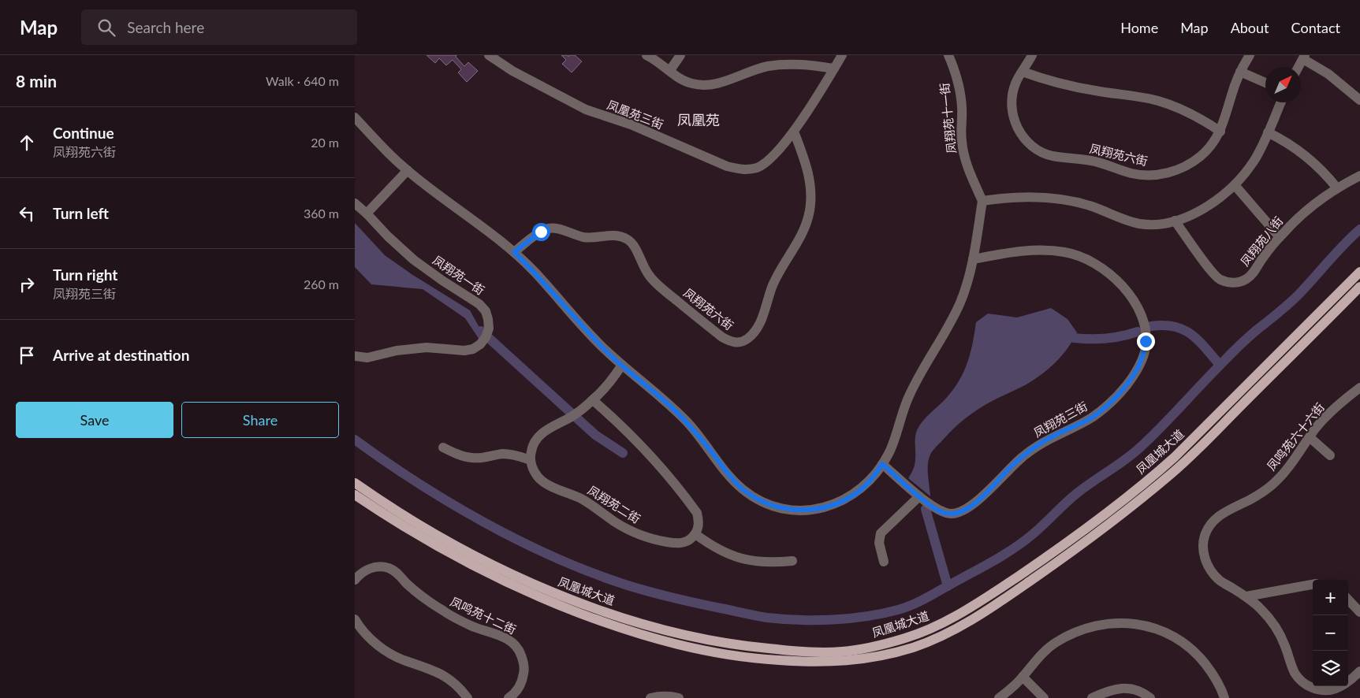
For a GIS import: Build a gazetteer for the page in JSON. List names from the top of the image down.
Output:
{
  "streets": {
    "main road": ["凤凰城大道"],
    "street": [
      "凤凰苑三街",
      "凤翔苑十一街",
      "凤翔苑六街",
      "凤翔苑八街",
      "凤翔苑一街",
      "凤翔苑三街",
      "凤鸣苑六十六街",
      "凤翔苑二街",
      "凤鸣苑十二街"
    ]
  },
  "crossings": [
    ["凤凰苑三街", "凤翔苑六街"]
  ],
  "districts": ["凤凰苑"],
  "north": "top right",
  "page": {
    "header": "Map",
    "search": "Search here",
    "nav": [
      "Home",
      "Map",
      "About",
      "Contact"
    ],
    "heading": ["8 min", "Walk · 640 m"],
    "list": [
      ["Continue", "凤翔苑六街", "20 m"],
      ["Turn left", "360 m"],
      ["Turn right", "凤翔苑三街", "260 m"],
      "Arrive at destination"
    ],
    "buttons": ["Save", "Share"],
    "map_buttons": ["+", "−"]
  }
}
